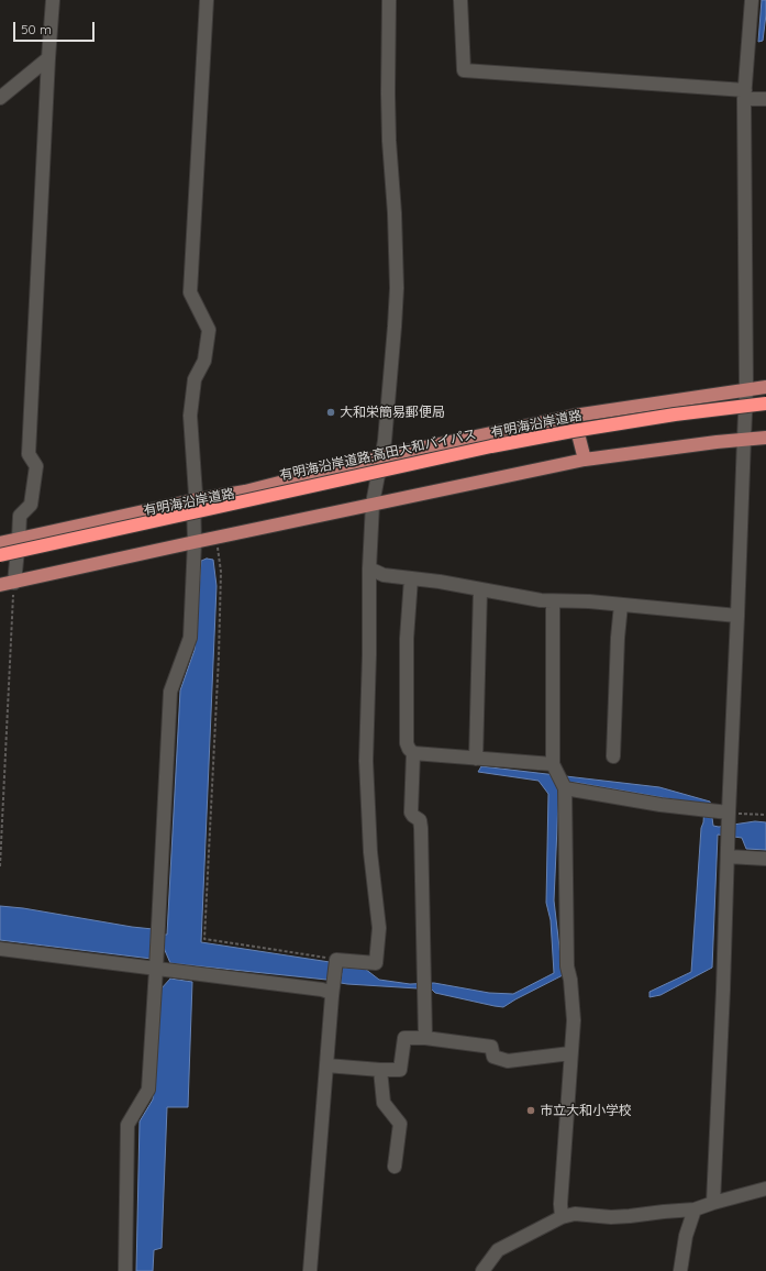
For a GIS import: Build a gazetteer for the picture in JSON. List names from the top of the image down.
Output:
{
  "streets": {
    "highway": ["有明海沿岸道路;高田大和バイパス"],
    "main road": ["有明海沿岸道路"]
  },
  "places": ["大和栄簡易郵便局", "市立大和小学校"],
  "scale_bar": "50 m"
}
